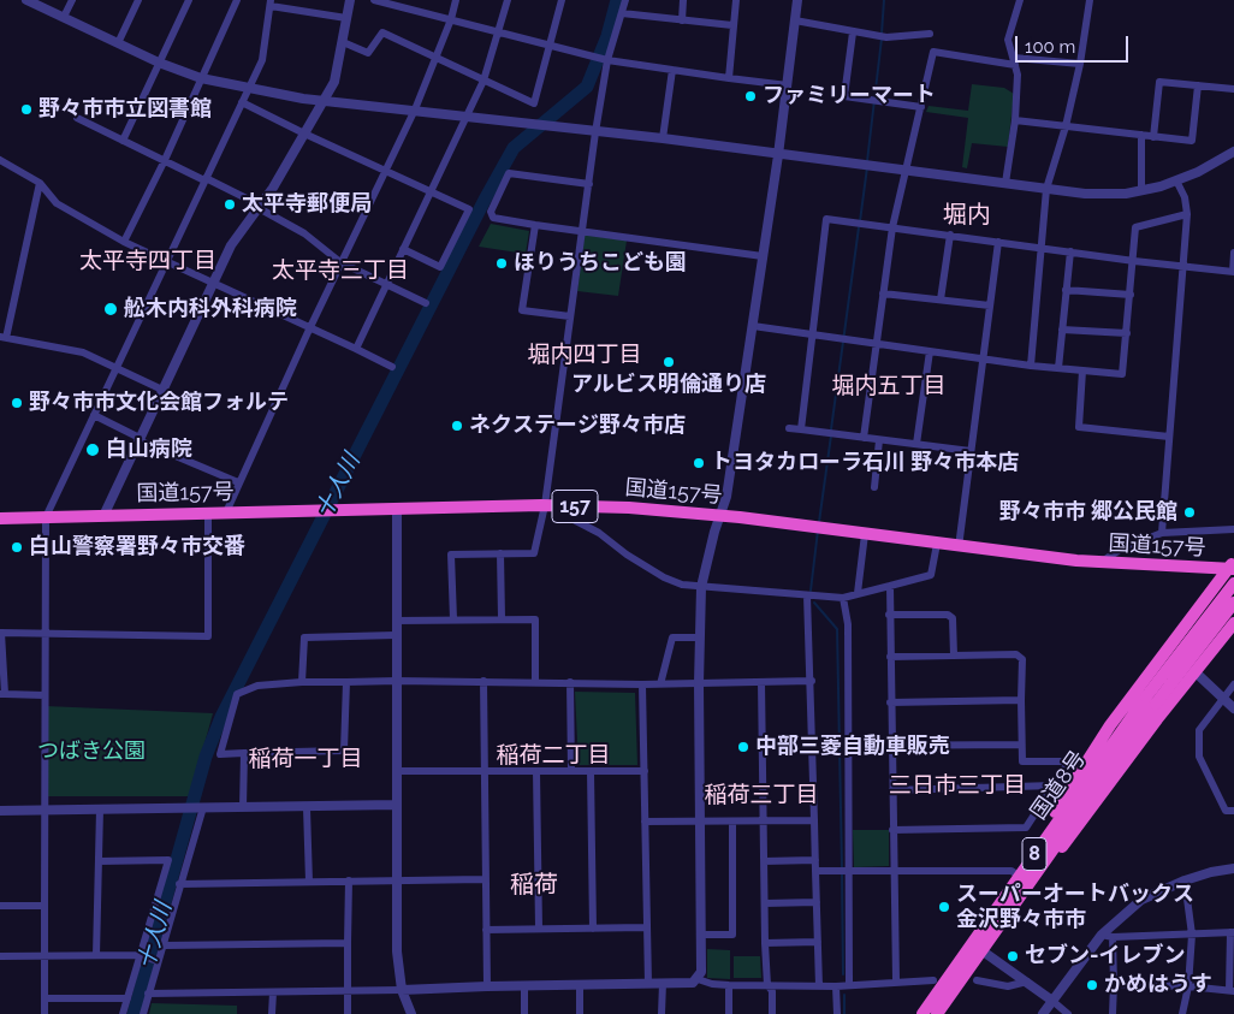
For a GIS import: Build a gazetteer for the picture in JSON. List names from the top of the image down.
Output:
{
  "streets": {
    "highway": [
      "国道157号",
      "157",
      "国道8号",
      "8"
    ]
  },
  "districts": [
    "堀内",
    "太平寺四丁目",
    "太平寺三丁目",
    "堀内四丁目",
    "堀内五丁目",
    "稲荷二丁目",
    "稲荷一丁目",
    "三日市三丁目",
    "稲荷三丁目",
    "稲荷"
  ],
  "water": ["十人川"],
  "parks": ["つばき公園"],
  "places": [
    "ファミリーマート",
    "野々市市立図書館",
    "太平寺郵便局",
    "ほりうちこども園",
    "舩木内科外科病院",
    "アルビス明倫通り店",
    "野々市市文化会館フォルテ",
    "ネクステージ野々市店",
    "白山病院",
    "トヨタカローラ石川 野々市本店",
    "野々市市 郷公民館",
    "白山警察署野々市交番",
    "中部三菱自動車販売",
    "スーパーオートバックス 金沢野々市市",
    "セブン-イレブン",
    "かめはうす"
  ],
  "scale_bar": "100 m"
}
